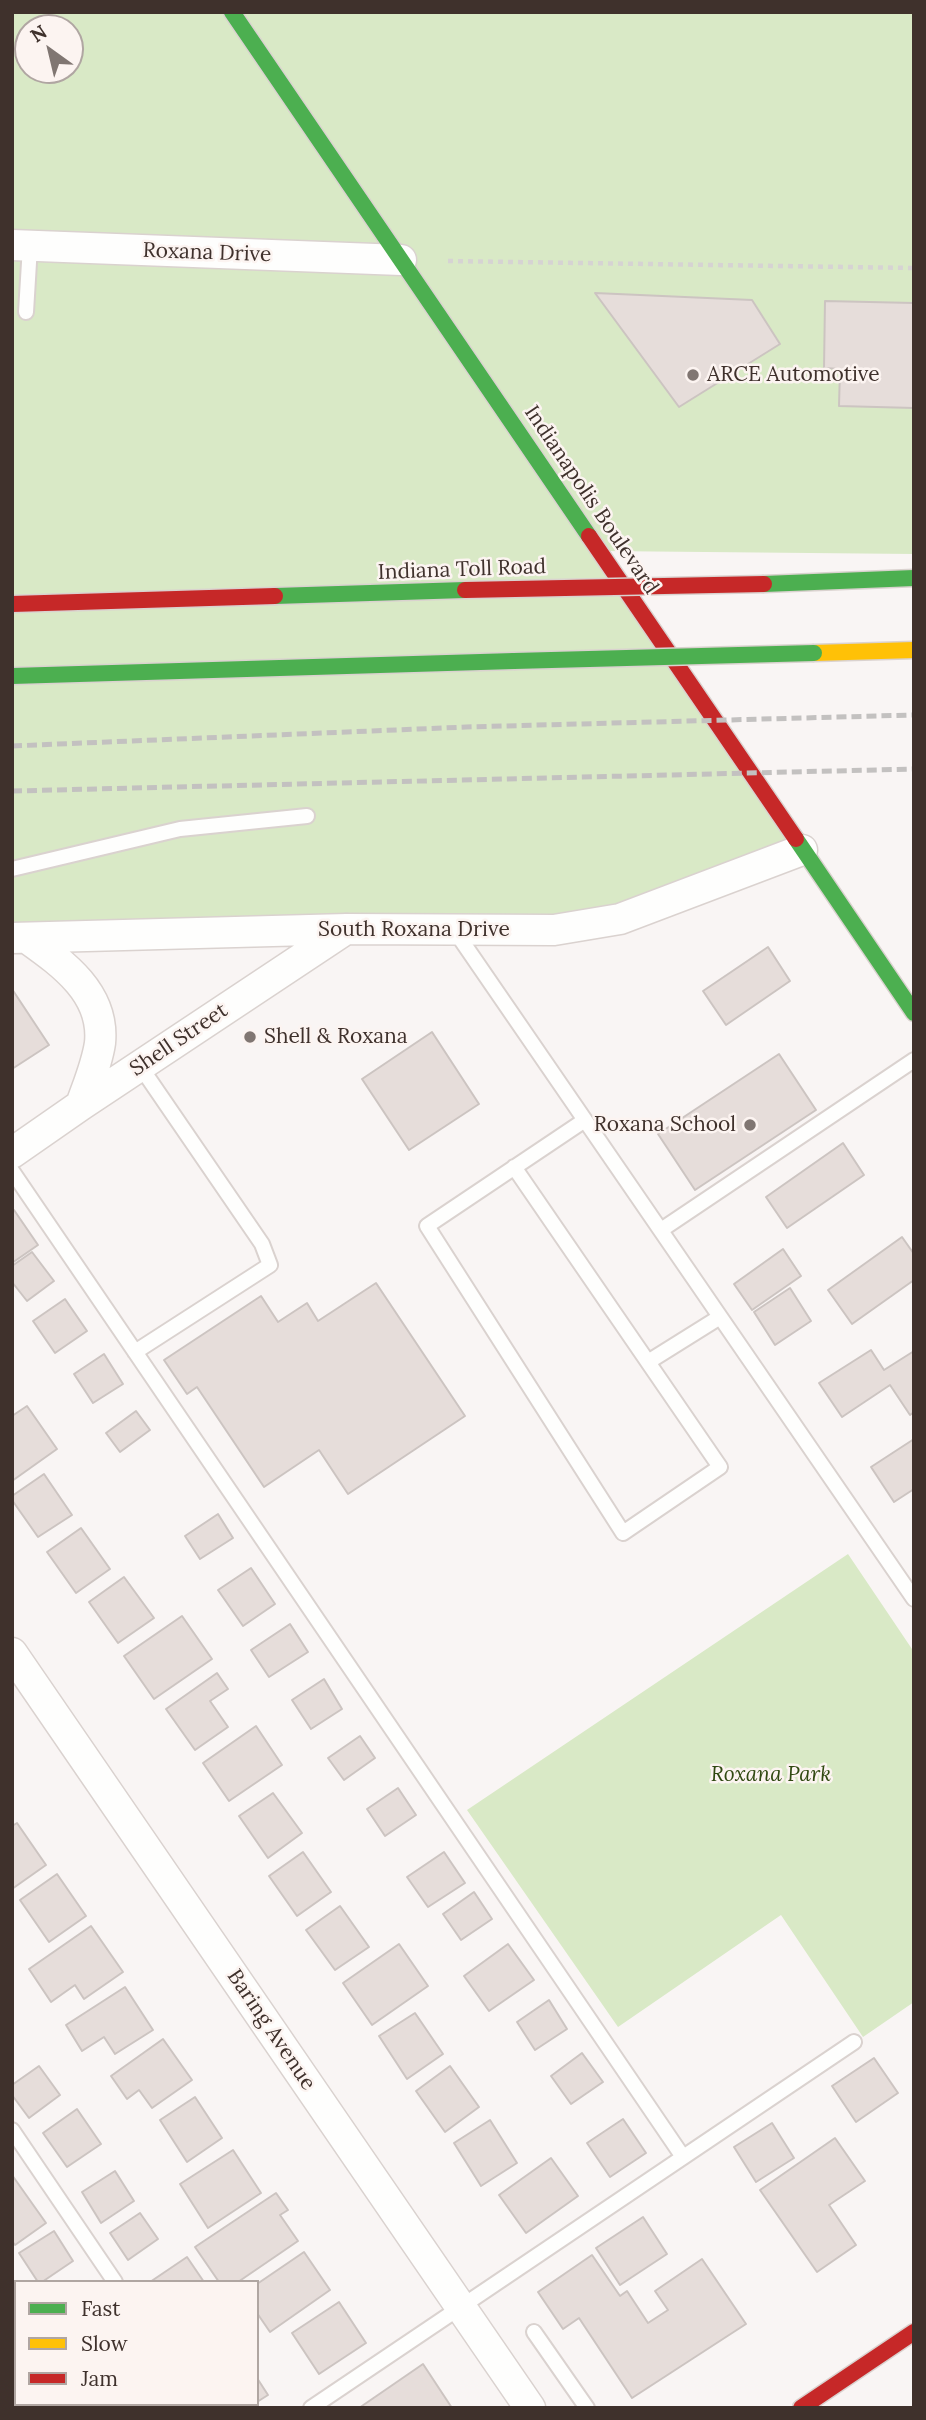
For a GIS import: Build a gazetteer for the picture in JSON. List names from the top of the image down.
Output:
{
  "streets": {
    "main road": ["Indianapolis Boulevard", "Indiana Toll Road"],
    "street": [
      "Roxana Drive",
      "South Roxana Drive",
      "Shell Street",
      "Baring Avenue"
    ]
  },
  "crossings": [
    ["Roxana Drive", "Indianapolis Boulevard"],
    ["Indianapolis Boulevard", "South Roxana Drive"],
    ["South Roxana Drive", "Shell Street"]
  ],
  "parks": ["Roxana Park"],
  "places": ["ARCE Automotive", "Shell & Roxana", "Roxana School"],
  "legend": ["Fast", "Slow", "Jam"],
  "north": "top left"
}
